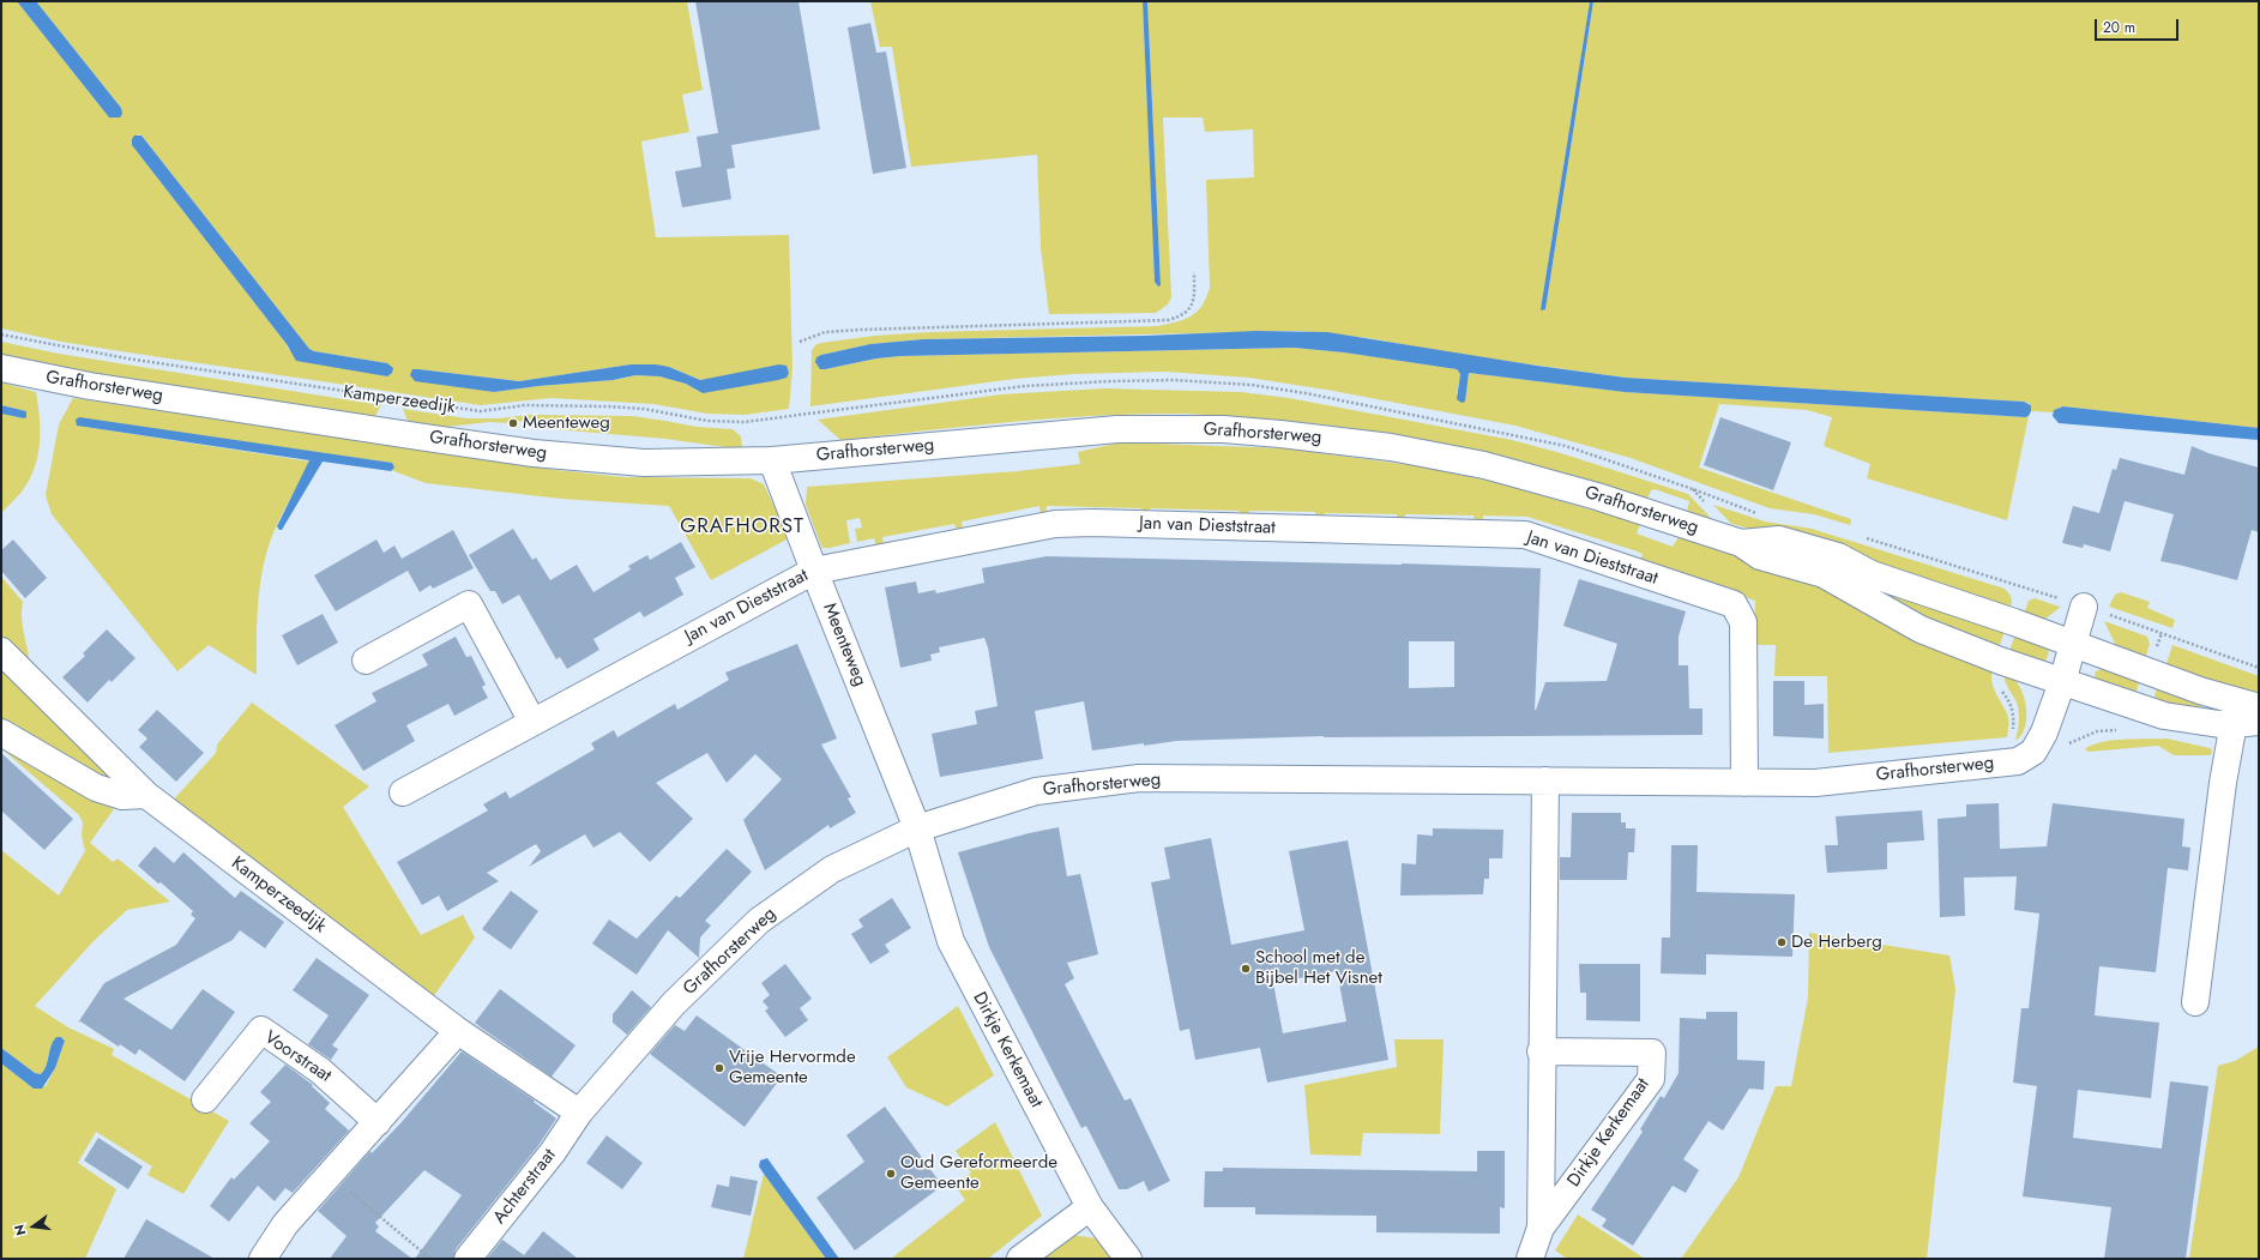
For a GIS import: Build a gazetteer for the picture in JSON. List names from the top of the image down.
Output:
{
  "streets": {
    "street": [
      "Grafhorsterweg",
      "Kamperzeedijk",
      "Jan van Dieststraat",
      "Meenteweg",
      "Dirkje Kerkemaat",
      "Voorstraat",
      "Achterstraat"
    ]
  },
  "crossings": [
    ["Grafhorsterweg", "Kamperzeedijk"],
    ["Grafhorsterweg", "Jan van Dieststraat"],
    ["Grafhorsterweg", "Meenteweg"],
    ["Grafhorsterweg", "Dirkje Kerkemaat"],
    ["Grafhorsterweg", "Achterstraat"],
    ["Kamperzeedijk", "Achterstraat"],
    ["Jan van Dieststraat", "Meenteweg"],
    ["Meenteweg", "Dirkje Kerkemaat"]
  ],
  "districts": ["GRAFHORST"],
  "places": [
    "Meenteweg",
    "De Herberg",
    "School met de Bijbel Het Visnet",
    "Vrije Hervormde Gemeente",
    "Oud Gereformeerde Gemeente"
  ],
  "scale_bar": "20 m",
  "north": "left"
}
